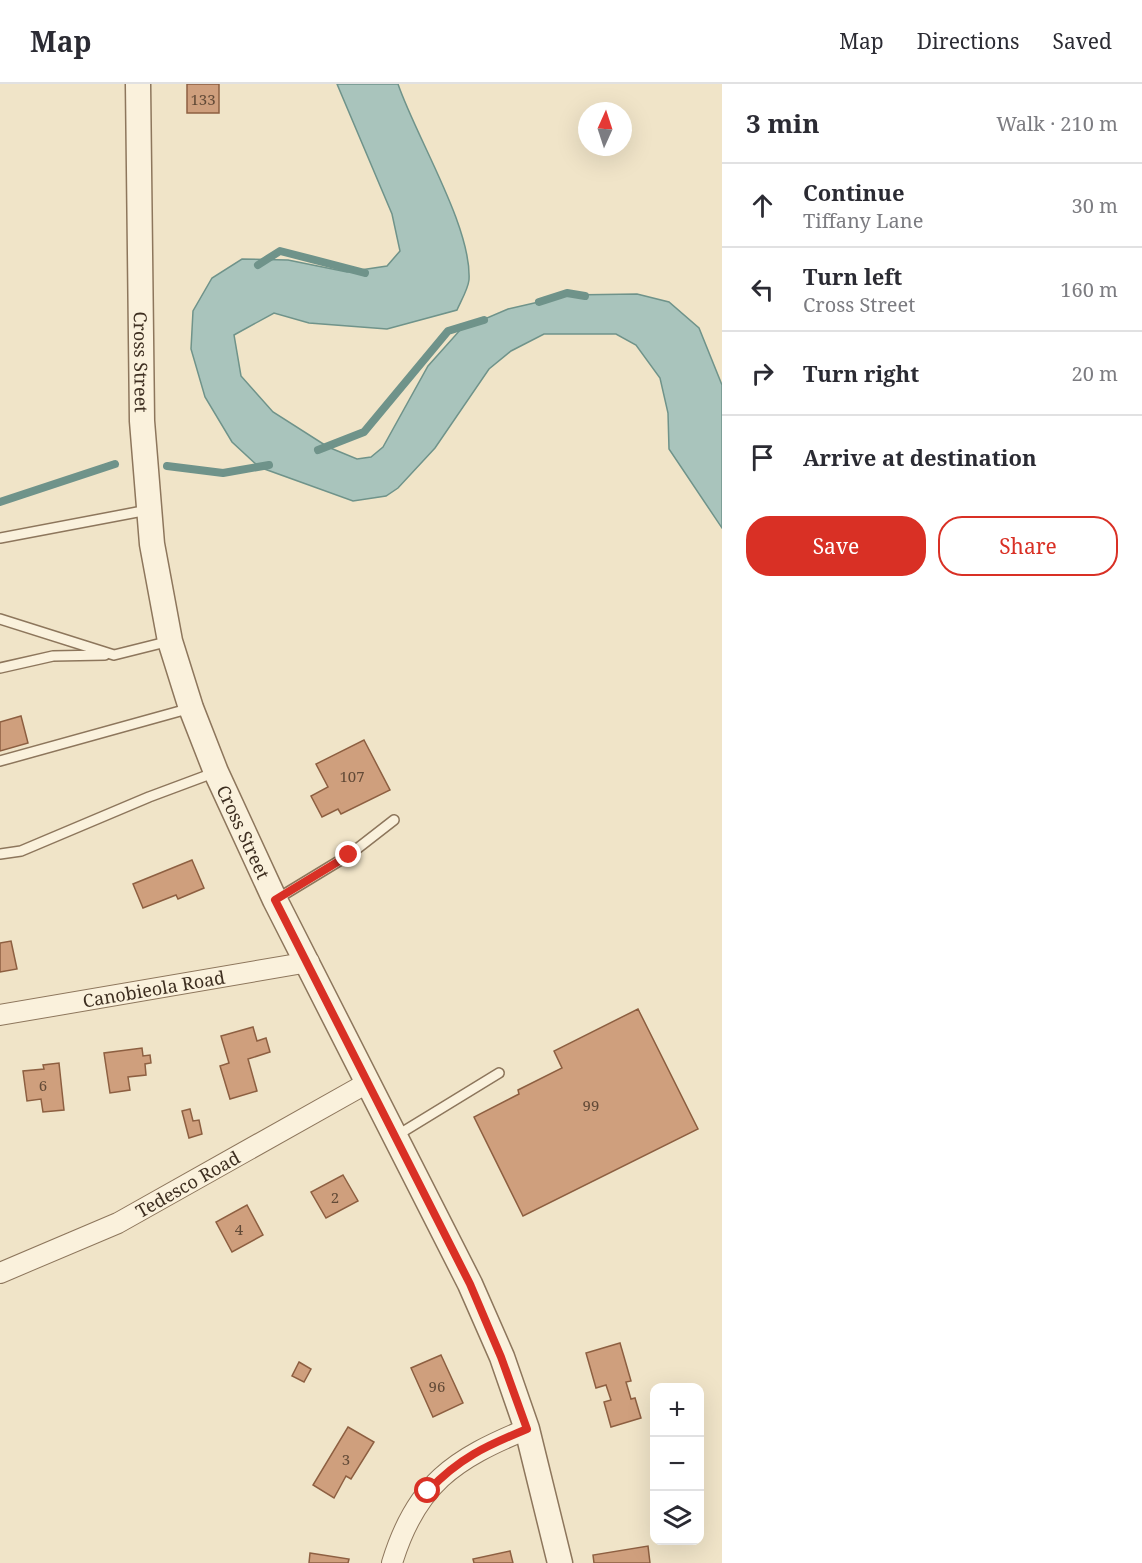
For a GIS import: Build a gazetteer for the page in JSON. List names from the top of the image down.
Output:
{
  "streets": {
    "street": ["Cross Street", "Canobieola Road", "Tedesco Road"]
  },
  "crossings": [
    ["Cross Street", "Canobieola Road"],
    ["Cross Street", "Tedesco Road"]
  ],
  "house_numbers": [
    "133",
    "107",
    "6",
    "99",
    "2",
    "4",
    "96",
    "3"
  ],
  "north": "top",
  "page": {
    "header": "Map",
    "nav": ["Map", "Directions", "Saved"],
    "heading": ["3 min", "Walk · 210 m"],
    "list": [
      ["Continue", "Tiffany Lane", "30 m"],
      ["Turn left", "Cross Street", "160 m"],
      ["Turn right", "20 m"],
      "Arrive at destination"
    ],
    "buttons": ["Save", "Share"],
    "map_buttons": ["+", "−"]
  }
}
